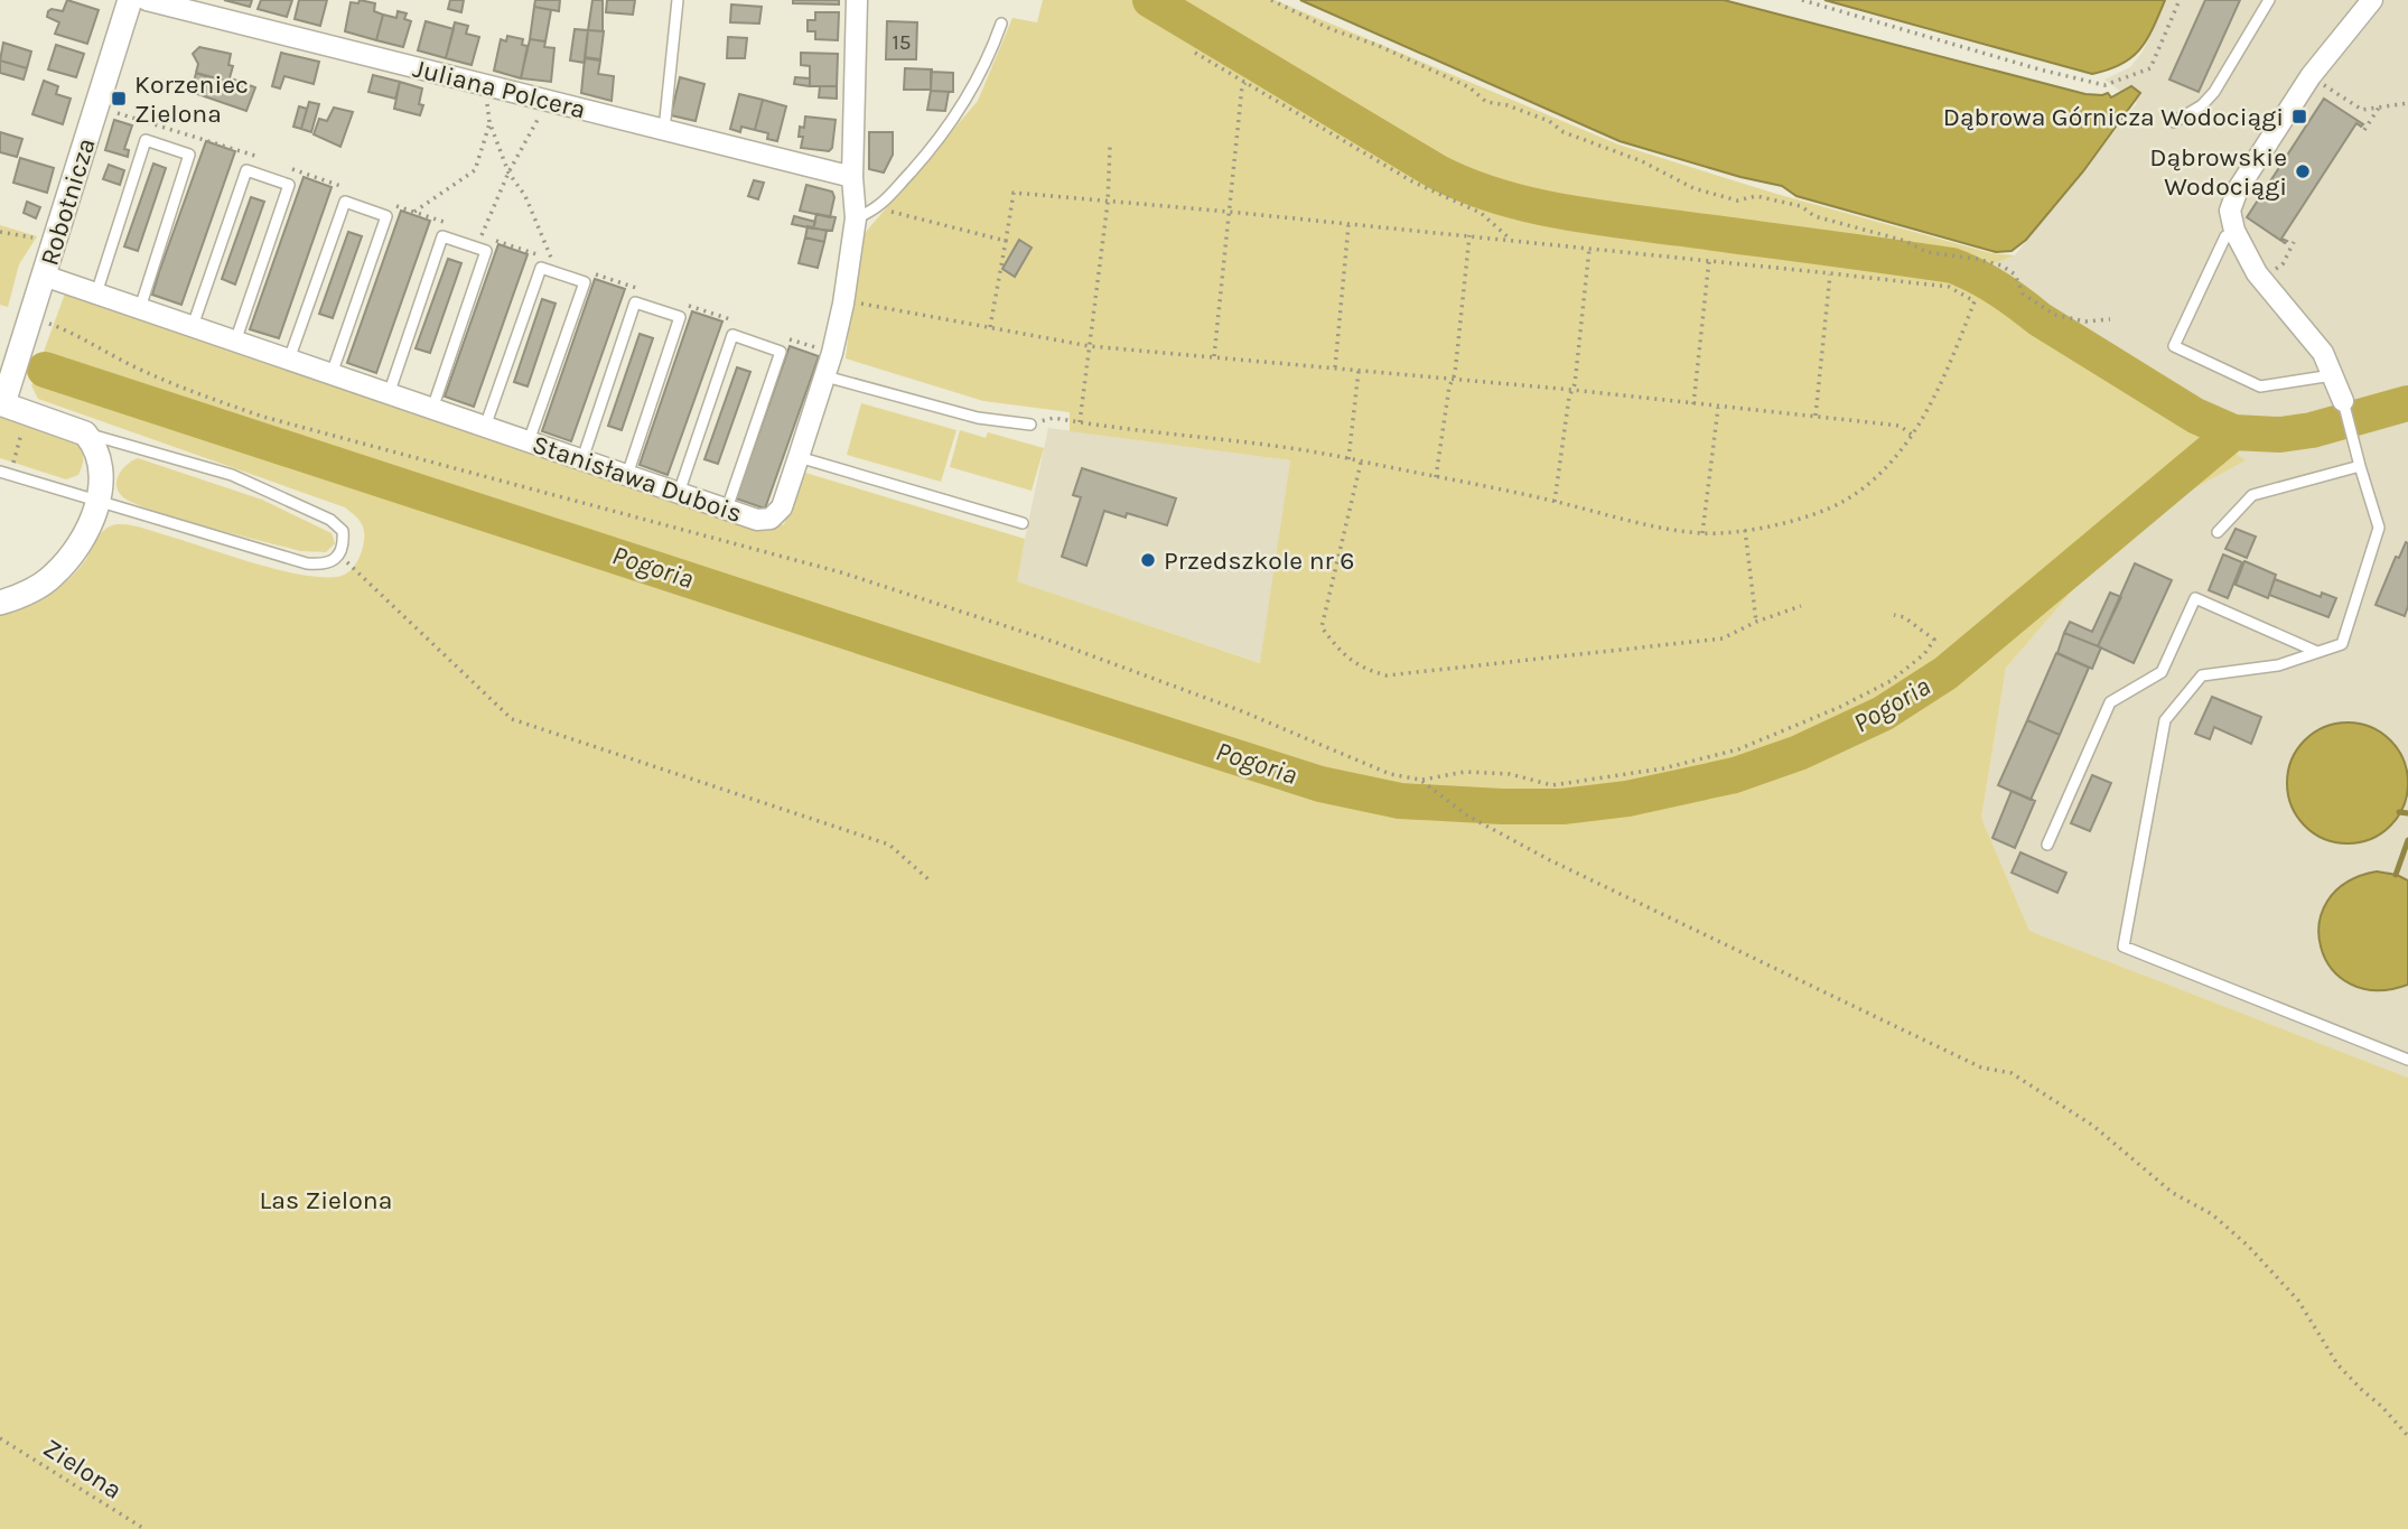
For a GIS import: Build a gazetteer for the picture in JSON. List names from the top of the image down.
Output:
{
  "streets": {
    "street": ["Juliana Polcera", "Robotnicza", "Stanisława Dubois"],
    "path": ["Zielona"]
  },
  "crossings": [
    ["Juliana Polcera", "Stanisława Dubois"],
    ["Robotnicza", "Stanisława Dubois"]
  ],
  "water": ["Pogoria"],
  "parks": ["Las Zielona"],
  "places": {
    "transit": ["Korzeniec Zielona", "Dąbrowa Górnicza Wodociągi"],
    "other": ["Dąbrowskie Wodociągi", "Przedszkole nr 6"]
  },
  "house_numbers": ["15"]
}
